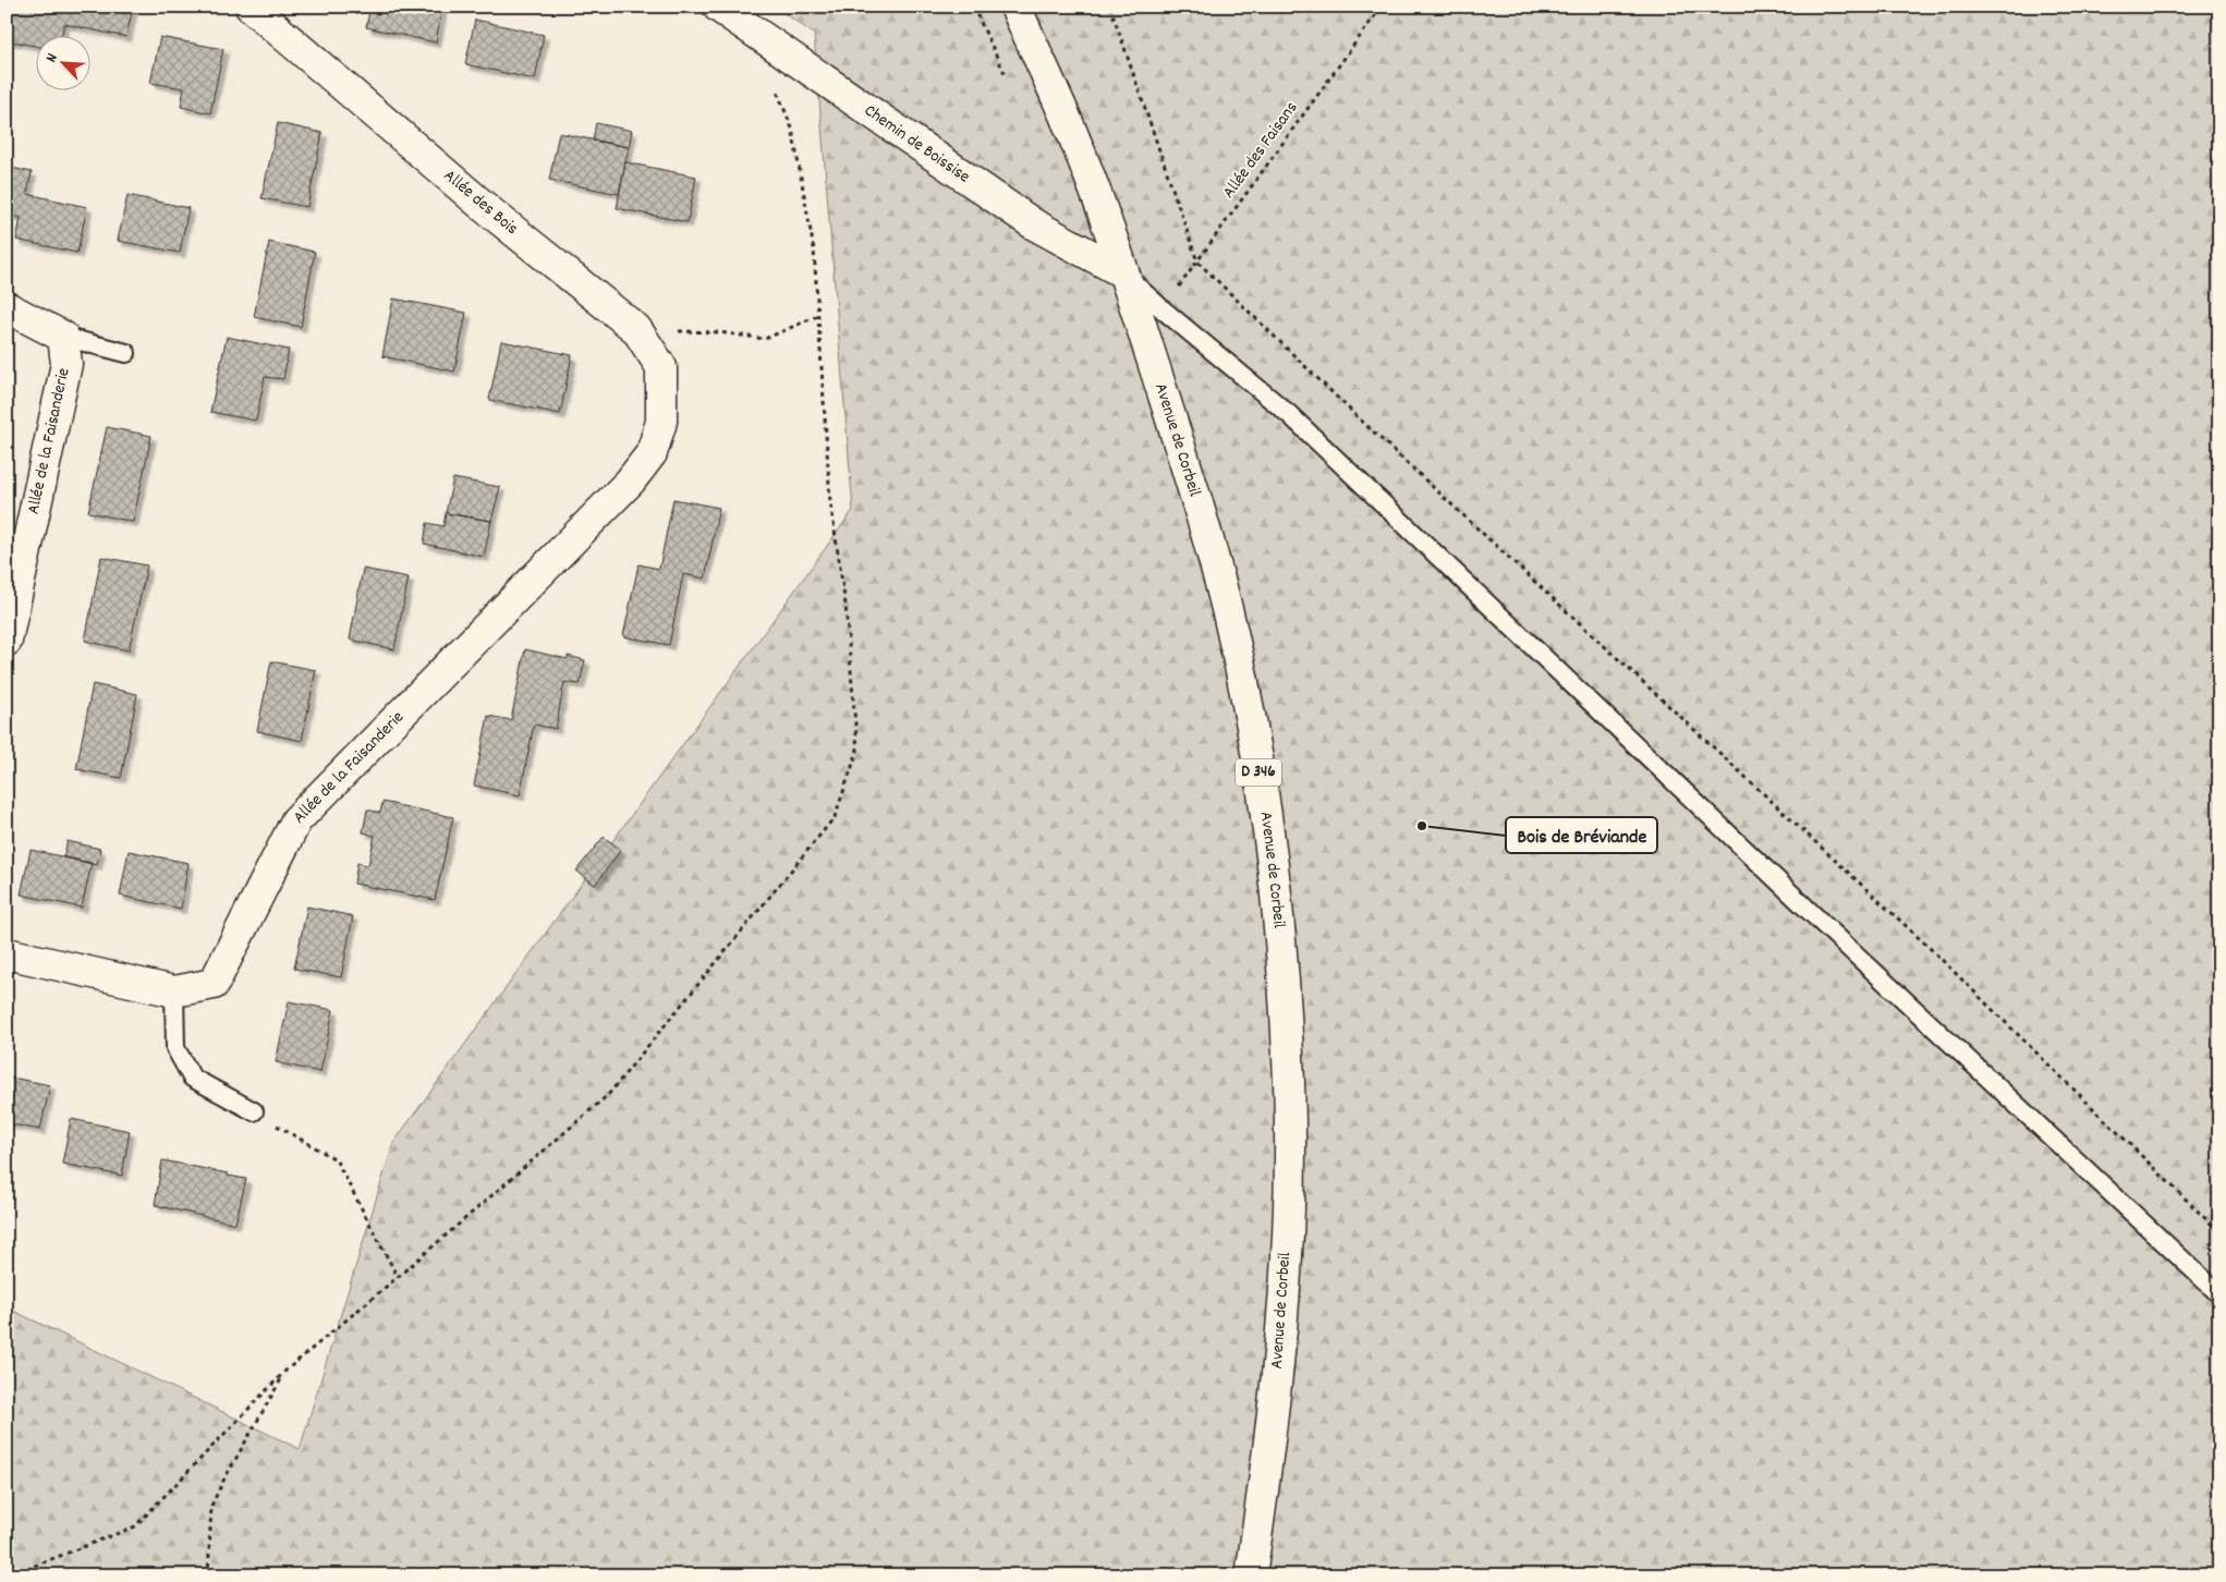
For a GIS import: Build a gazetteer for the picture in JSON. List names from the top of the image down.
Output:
{
  "streets": {
    "street": [
      "Chemin de Boissise",
      "Allée des Bois",
      "Avenue de Corbeil",
      "Allée de la Faisanderie",
      "D 346"
    ],
    "path": ["Allée des Faisans"]
  },
  "crossings": [
    ["Chemin de Boissise", "Avenue de Corbeil"],
    ["Allée des Bois", "Allée de la Faisanderie"]
  ],
  "places": ["Bois de Bréviande"],
  "north": "top left"
}
